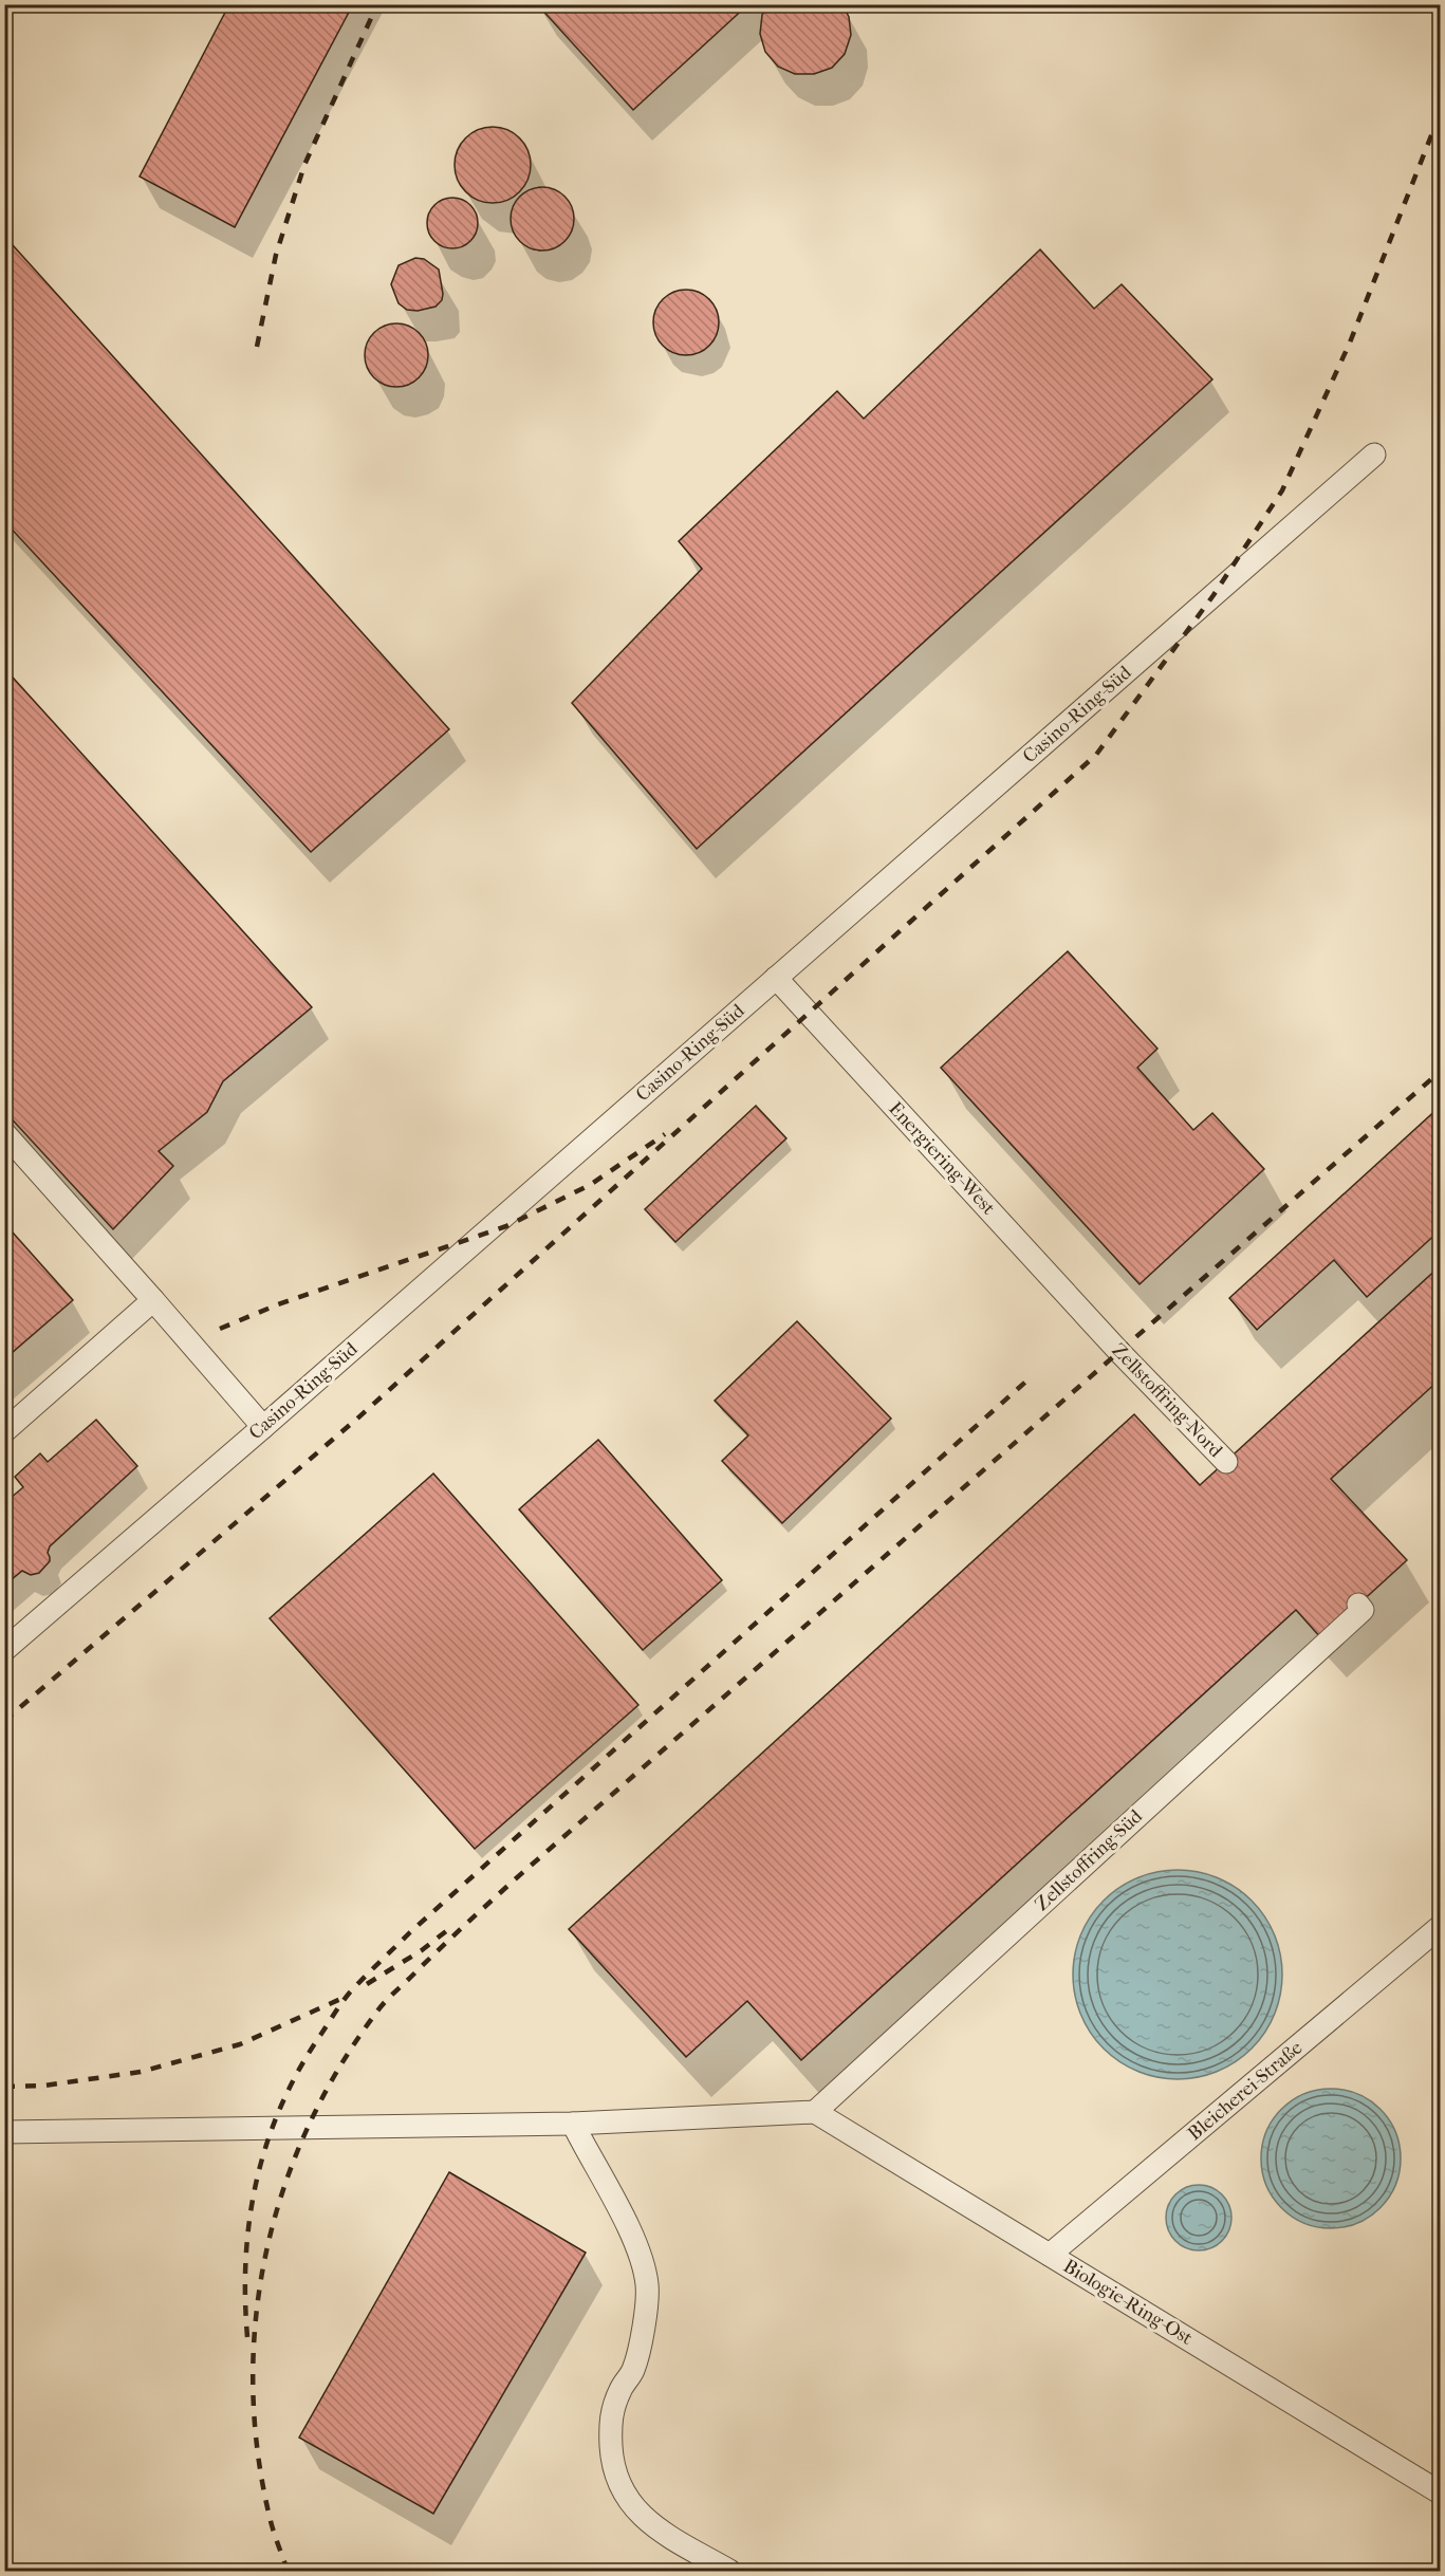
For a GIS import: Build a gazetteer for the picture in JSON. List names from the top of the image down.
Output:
{
  "streets": {
    "lane": [
      "Casino-Ring-Süd",
      "Energiering-West",
      "Zellstoffring-Nord",
      "Zellstoffring-Süd",
      "Bleicherei-Straße",
      "Biologie-Ring-Ost"
    ]
  },
  "crossings": [
    ["Casino-Ring-Süd", "Energiering-West"],
    ["Energiering-West", "Zellstoffring-Nord"],
    ["Zellstoffring-Süd", "Biologie-Ring-Ost"],
    ["Bleicherei-Straße", "Biologie-Ring-Ost"]
  ]
}
